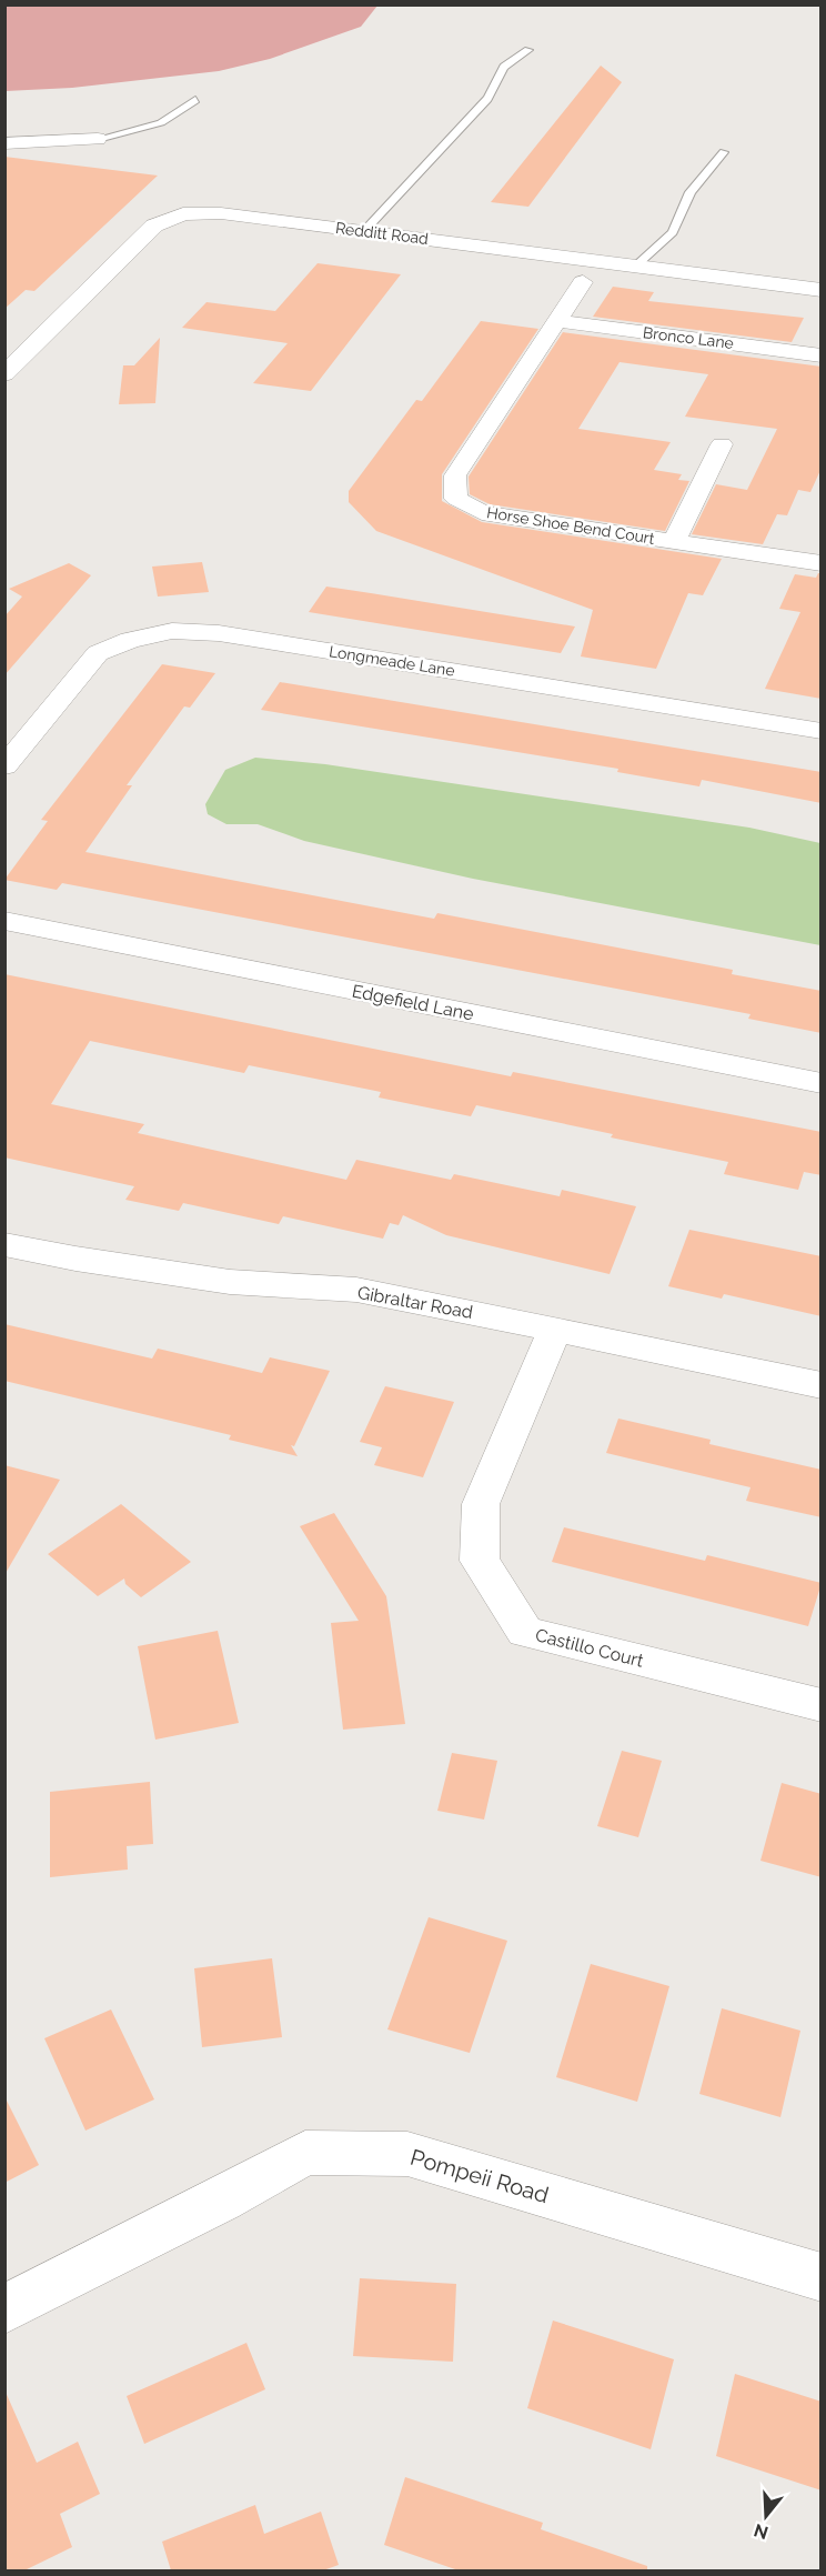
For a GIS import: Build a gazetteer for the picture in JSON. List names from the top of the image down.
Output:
{
  "streets": {
    "street": [
      "Redditt Road",
      "Bronco Lane",
      "Horse Shoe Bend Court",
      "Longmeade Lane",
      "Edgefield Lane",
      "Gibraltar Road",
      "Castillo Court",
      "Pompeii Road"
    ]
  },
  "crossings": [
    ["Bronco Lane", "Horse Shoe Bend Court"],
    ["Gibraltar Road", "Castillo Court"]
  ],
  "north": "bottom"
}
